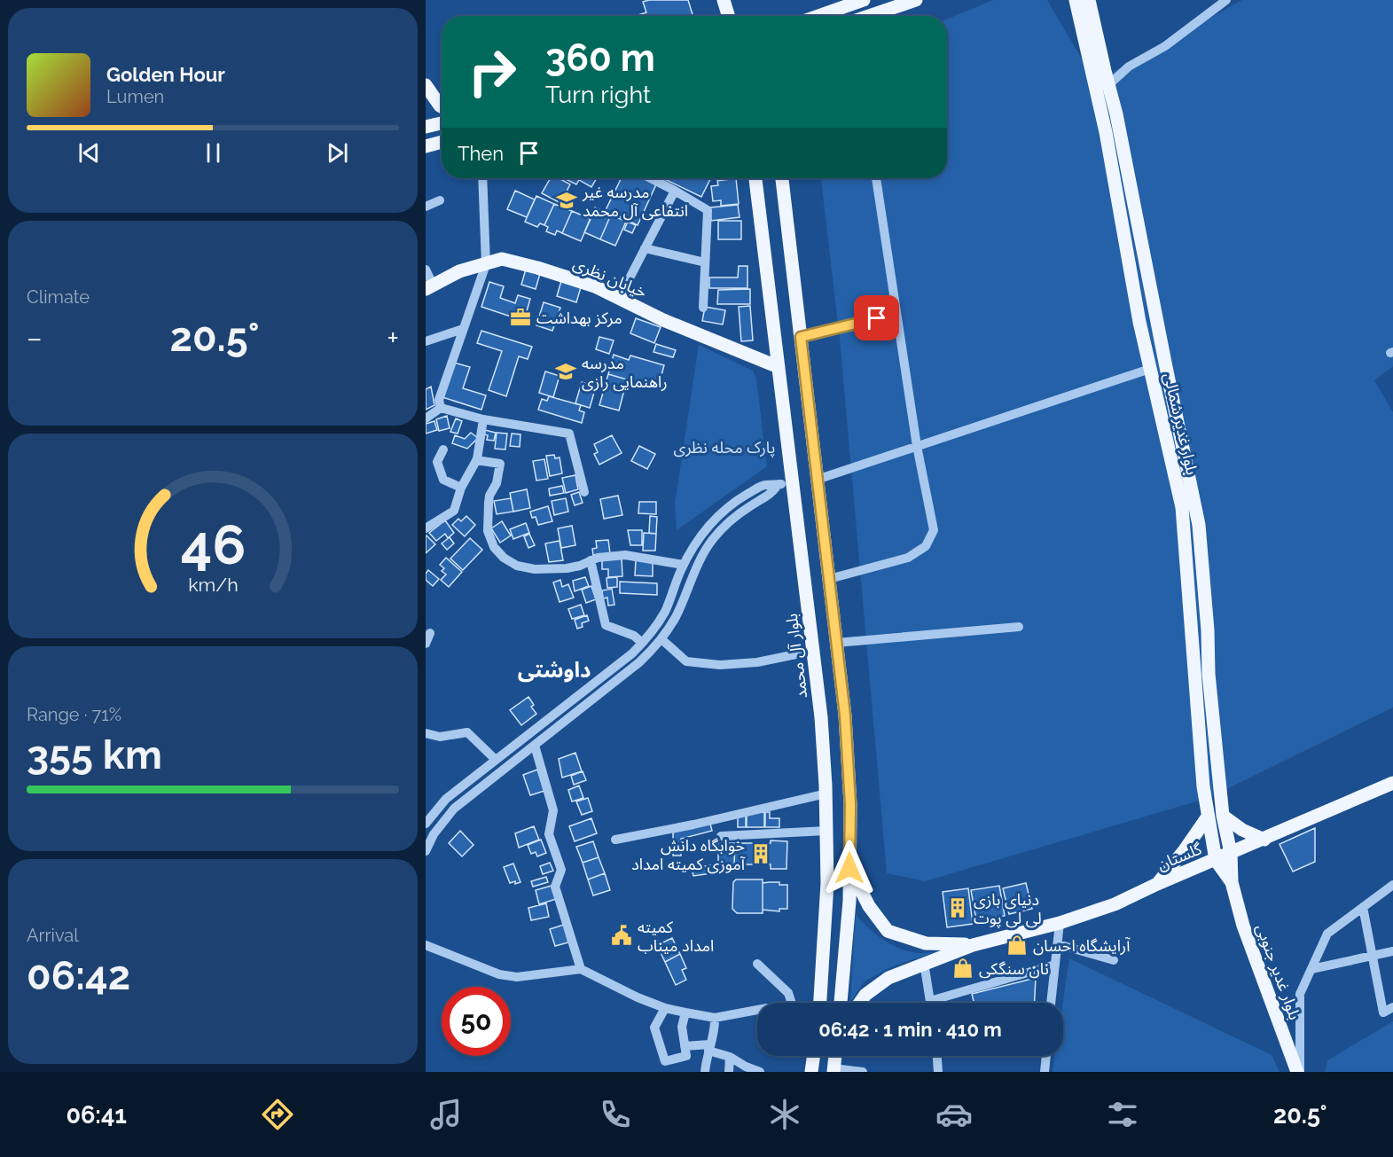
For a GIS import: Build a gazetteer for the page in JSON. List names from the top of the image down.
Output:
{
  "streets": {
    "main road": [
      "خیابان نظری",
      "بلوار غدیر شمالی",
      "بلوار آل محمد",
      "گلستان",
      "بلوار غدیر جنوبی"
    ]
  },
  "crossings": [
    ["خیابان نظری", "بلوار آل محمد"],
    ["بلوار غدیر شمالی", "گلستان"],
    ["بلوار غدیر شمالی", "بلوار غدیر جنوبی"],
    ["گلستان", "بلوار غدیر جنوبی"]
  ],
  "districts": ["داوشتی"],
  "parks": ["پارک محله نظری"],
  "places": {
    "school or university": ["مدرسه غیر انتفاعی آل محمد", "مدرسه راهنمایی رازی"],
    "office": ["مرکز بهداشت"],
    "building": ["خوابگاه دانش آموزی کمیته امداد", "دنیای بازی لی لی پوت"],
    "public building": ["کمیته امداد میناب"],
    "shop": ["آرایشگاه احسان", "نان سنگکی"]
  },
  "page": {
    "turn": ["360 m", "Turn right"],
    "song": ["Golden Hour", "Lumen"],
    "then": "Then",
    "tile": [
      "Climate",
      ["Range · 71%", "355 km"],
      ["Arrival", "06:42"]
    ],
    "heat": ["−", "20.5°", "+"],
    "limit": "50",
    "trip": "06:42 · 1 min · 410 m",
    "tabs": ["06:41", "20.5°"],
    "gauge": ["46", "km/h"]
  }
}
